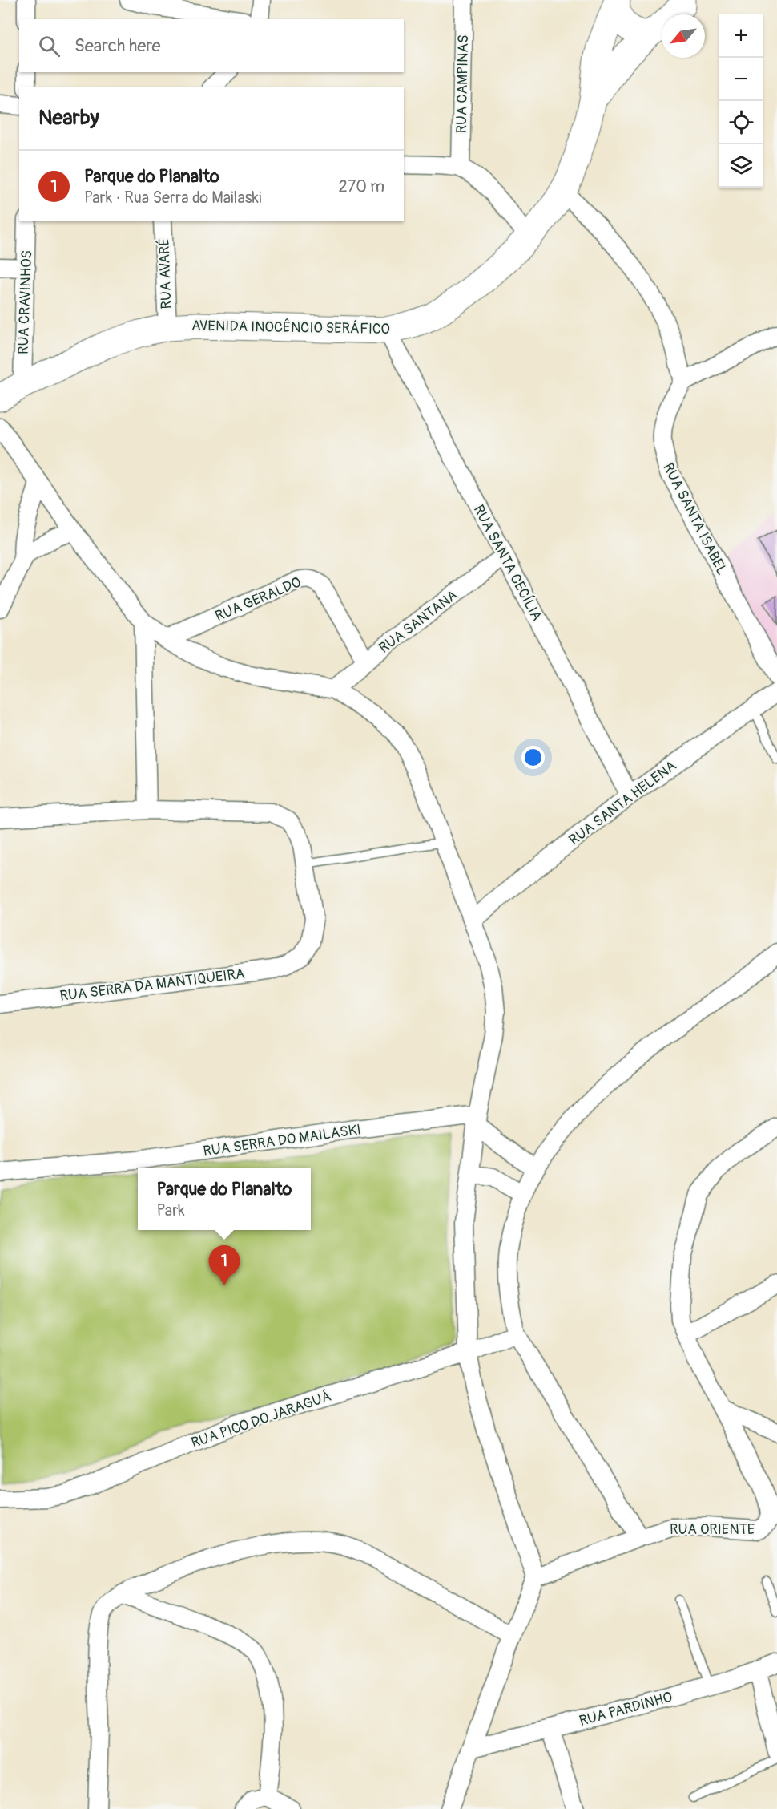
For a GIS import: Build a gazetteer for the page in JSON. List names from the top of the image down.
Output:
{
  "streets": {
    "main road": ["AVENIDA INOCÊNCIO SERÁFICO"],
    "street": [
      "RUA CAMPINAS",
      "RUA AVARÉ",
      "RUA CRAVINHOS",
      "RUA SANTA ISABEL",
      "RUA SANTA CECÍLIA",
      "RUA GERALDO",
      "RUA SANTANA",
      "RUA SANTA HELENA",
      "RUA SERRA DA MANTIQUEIRA",
      "RUA SERRA DO MAILASKI",
      "RUA PICO DO JARAGUÁ",
      "RUA ORIENTE",
      "RUA PARDINHO"
    ]
  },
  "crossings": [
    ["RUA AVARÉ", "AVENIDA INOCÊNCIO SERÁFICO"],
    ["RUA CRAVINHOS", "AVENIDA INOCÊNCIO SERÁFICO"],
    ["AVENIDA INOCÊNCIO SERÁFICO", "RUA SANTA CECÍLIA"],
    ["RUA SANTA CECÍLIA", "RUA SANTANA"],
    ["RUA SANTA CECÍLIA", "RUA SANTA HELENA"],
    ["RUA GERALDO", "RUA SANTANA"]
  ],
  "north": "bottom left",
  "page": {
    "map_buttons": ["+", "−"],
    "search": "Search here",
    "heading": "Nearby",
    "list": [
      {
        "mark": "1",
        "name": "Parque do Planalto",
        "note": "Park · Rua Serra do Mailaski",
        "value": "270 m"
      }
    ],
    "popup": ["Parque do Planalto", "Park"],
    "pins": "1"
  }
}
